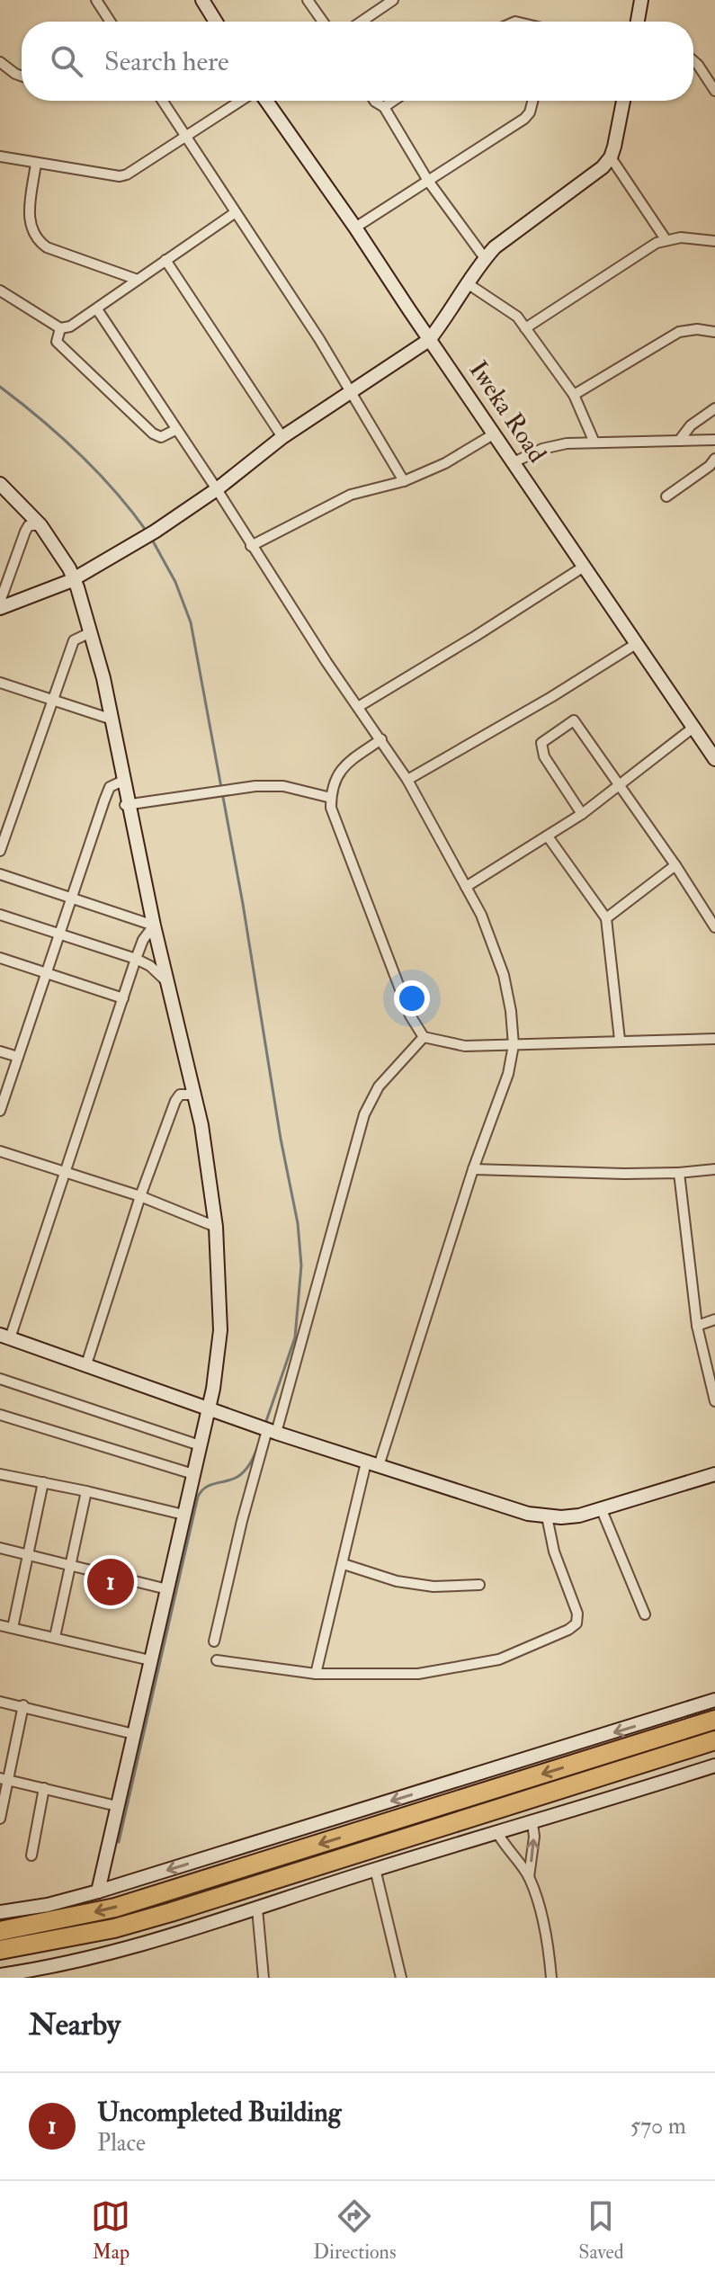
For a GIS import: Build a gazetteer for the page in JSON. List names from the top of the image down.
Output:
{
  "streets": {
    "street": ["Iweka Road"]
  },
  "page": {
    "search": "Search here",
    "pins": "1",
    "heading": "Nearby",
    "list": [
      {
        "mark": "1",
        "name": "Uncompleted Building",
        "note": "Place",
        "value": "570 m"
      }
    ],
    "nav": ["Map", "Directions", "Saved"]
  }
}
